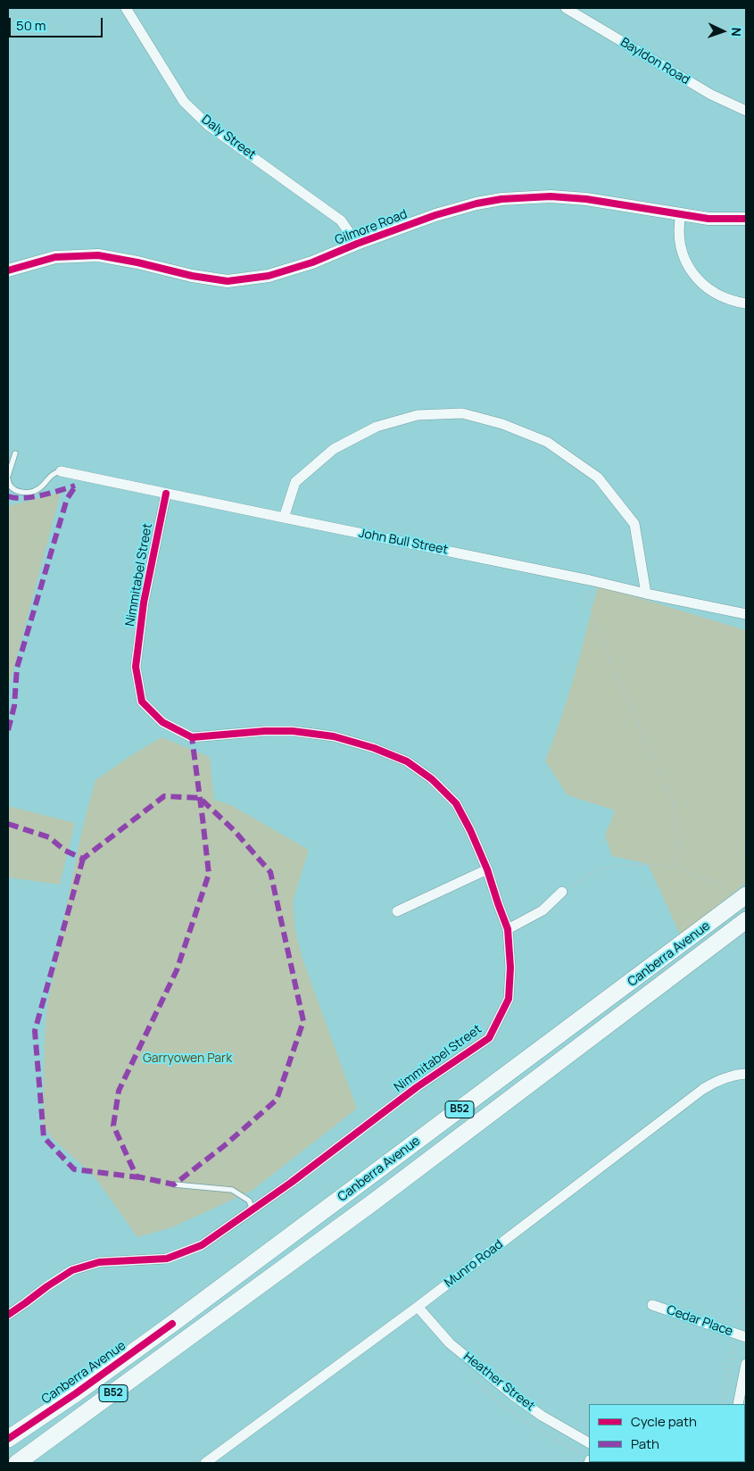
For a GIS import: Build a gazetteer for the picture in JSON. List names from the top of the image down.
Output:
{
  "streets": {
    "highway": ["Canberra Avenue", "B52"],
    "street": [
      "Bayldon Road",
      "Daly Street",
      "Gilmore Road",
      "John Bull Street",
      "Nimmitabel Street",
      "Munro Road",
      "Cedar Place",
      "Heather Street"
    ]
  },
  "crossings": [
    ["Daly Street", "Gilmore Road"],
    ["John Bull Street", "Nimmitabel Street"],
    ["Munro Road", "Heather Street"]
  ],
  "parks": ["Garryowen Park"],
  "legend": ["Cycle path", "Path"],
  "scale_bar": "50 m",
  "north": "right"
}
